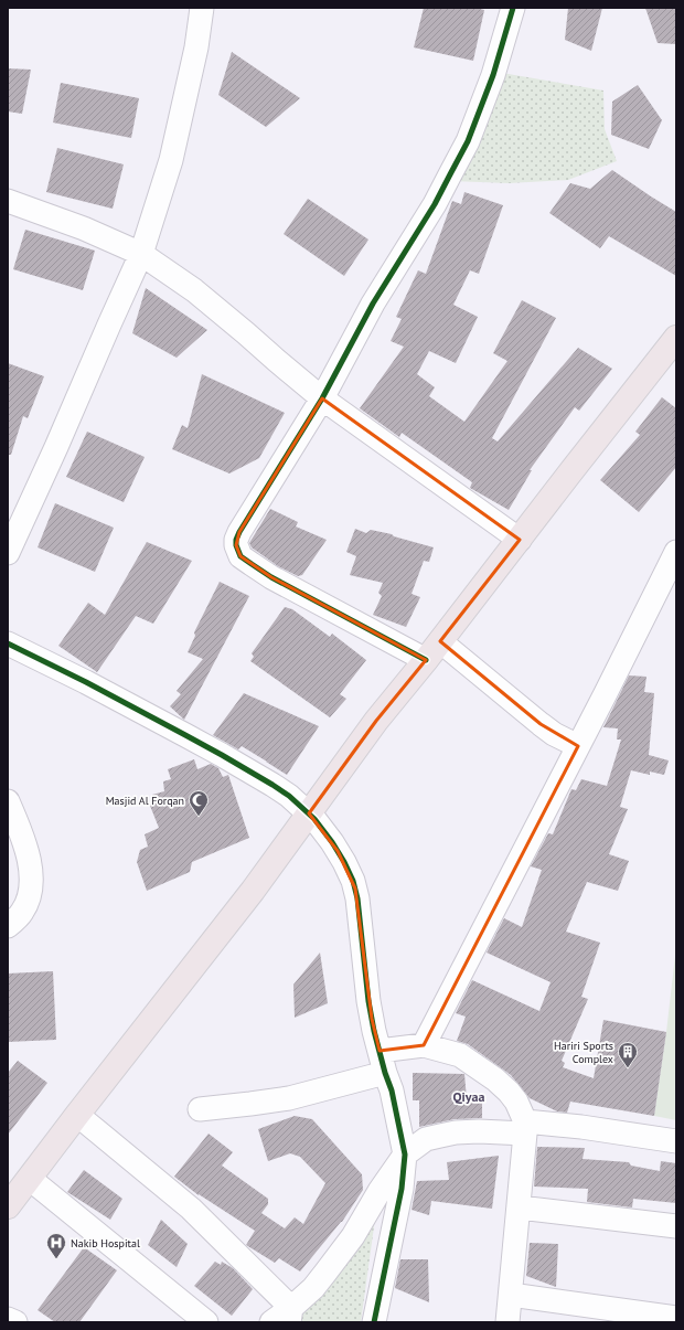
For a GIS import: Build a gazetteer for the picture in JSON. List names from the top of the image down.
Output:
{
  "districts": ["Qiyaa"],
  "places": {
    "mosque": ["Masjid Al Forqan"],
    "building": ["Hariri Sports Complex"],
    "hospital": ["Nakib Hospital"]
  }
}
